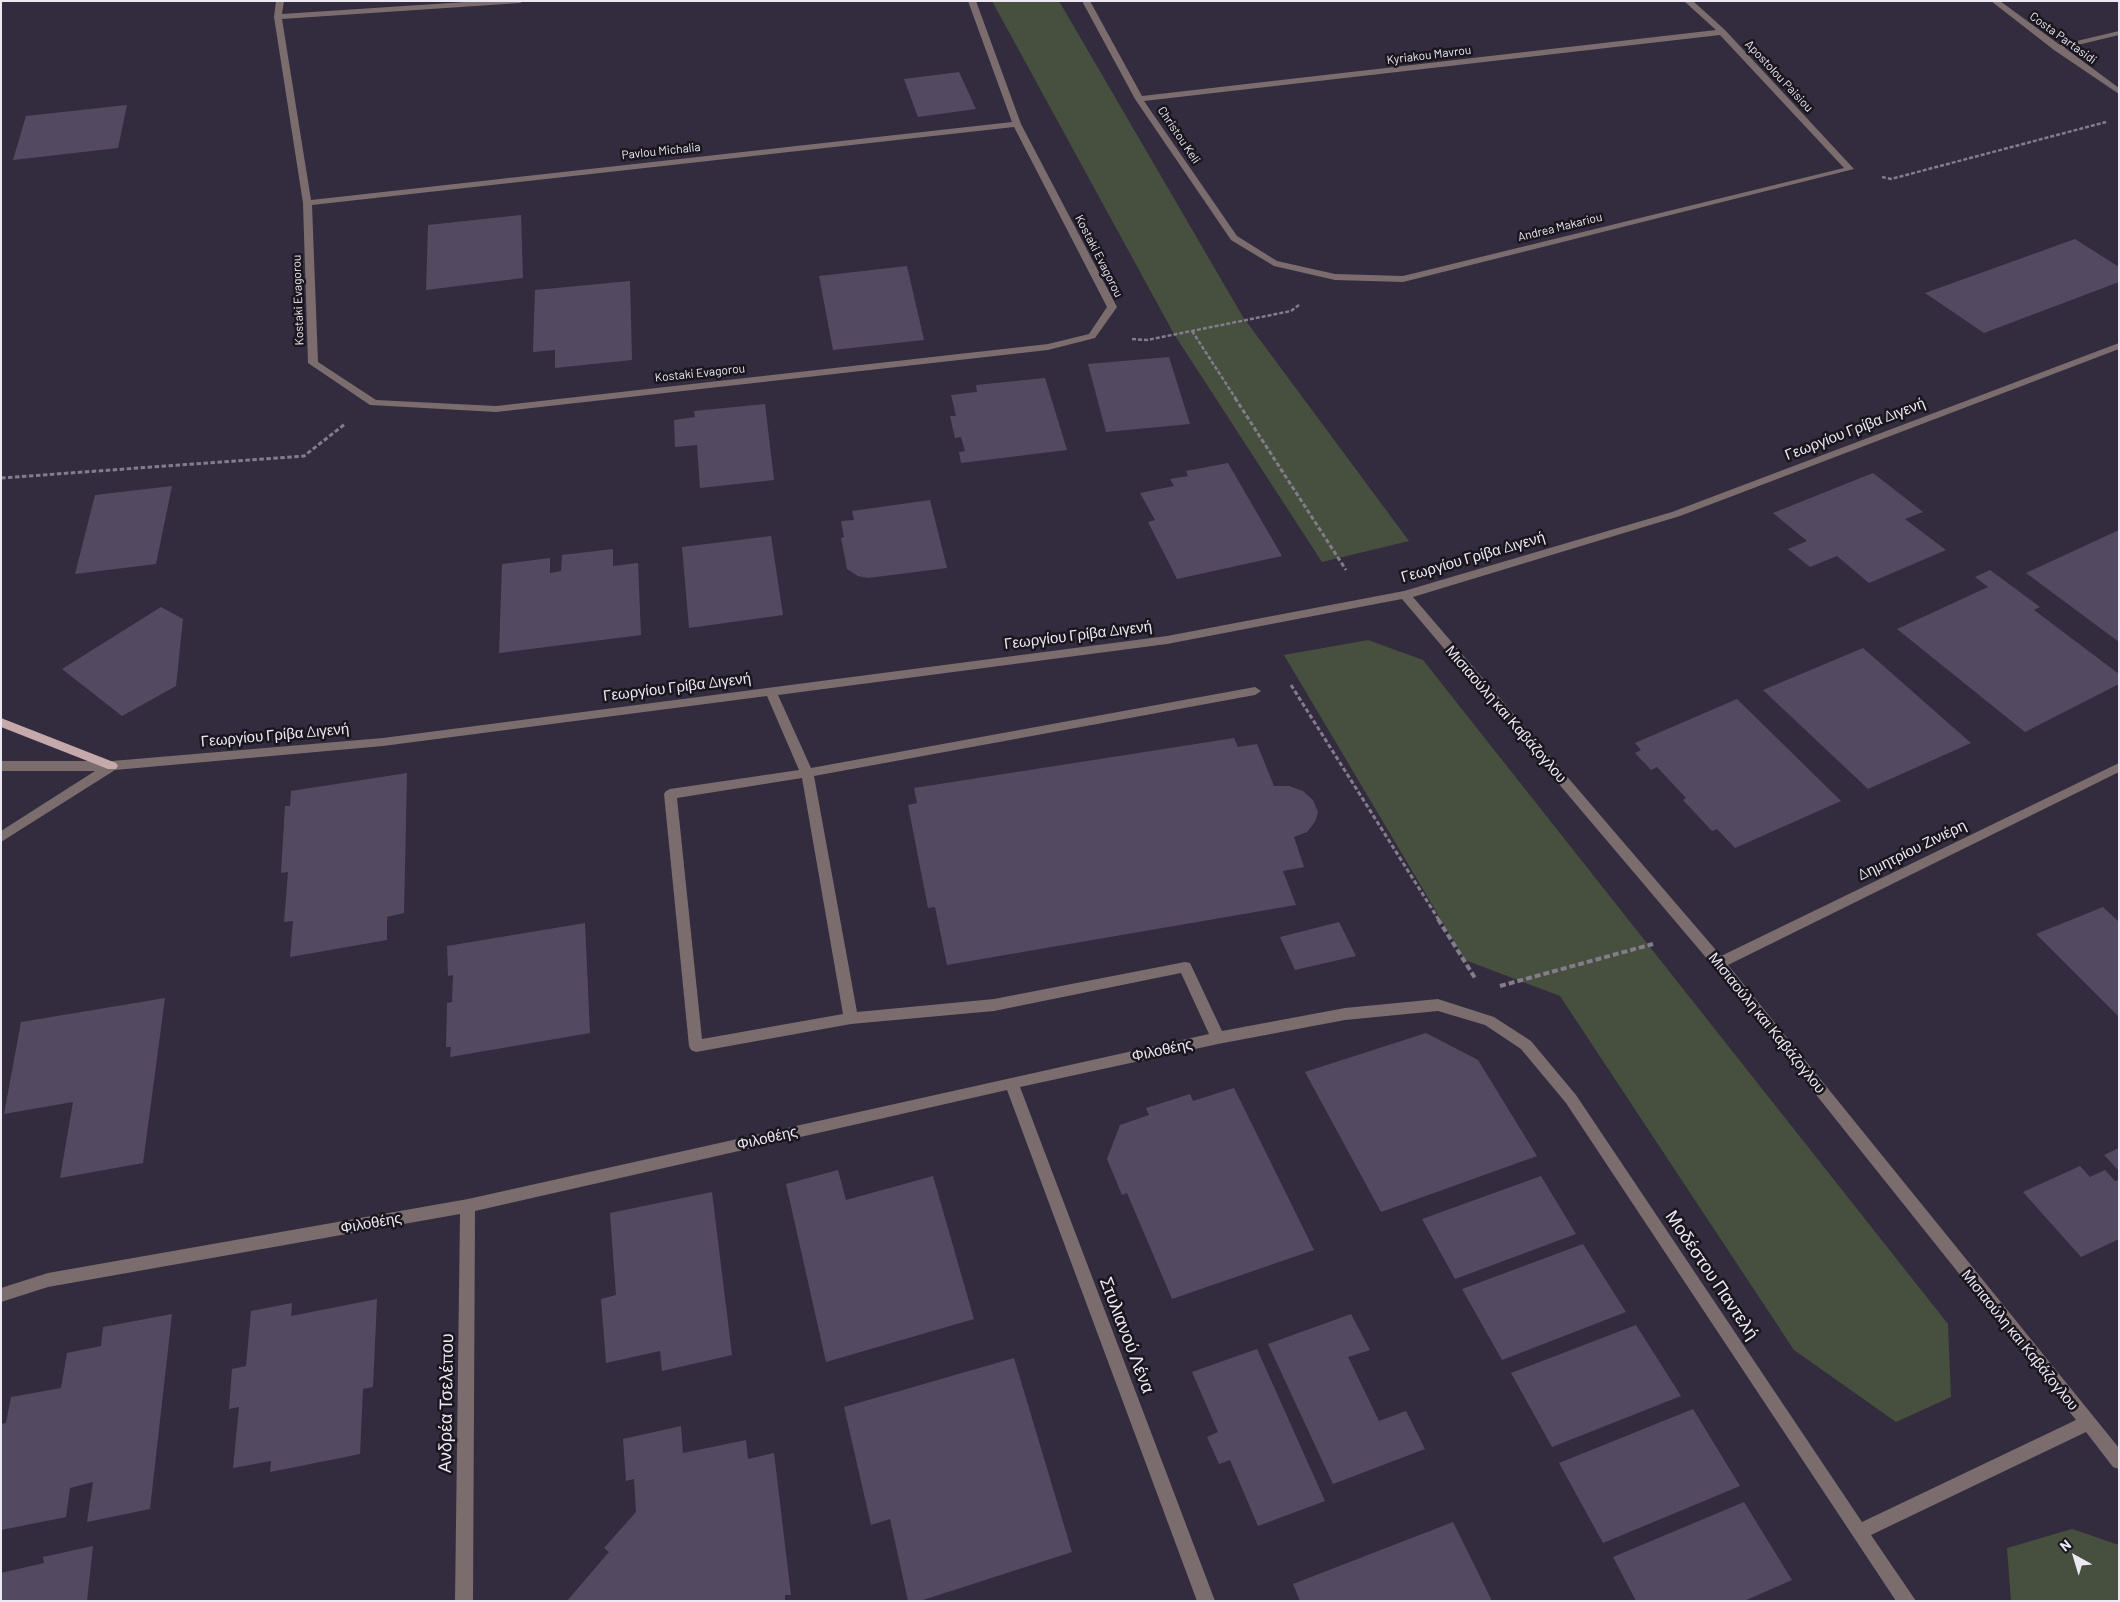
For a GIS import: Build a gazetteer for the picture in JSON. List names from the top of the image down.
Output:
{
  "streets": {
    "street": [
      "Costa Partasidi",
      "Kyriakou Mavrou",
      "Apostolou Paisiou",
      "Christou Keli",
      "Pavlou Michalia",
      "Andrea Makariou",
      "Kostaki Evagorou",
      "Γεωργίου Γρίβα Διγενή",
      "Μισιαούλη και Καβάζογλου",
      "Δημητρίου Ζινιέρη",
      "Φιλοθέης",
      "Μοδέστου Παντελή",
      "Στυλιανού Λένα",
      "Ανδρέα Τσελέπου"
    ]
  },
  "crossings": [
    ["Kyriakou Mavrou", "Apostolou Paisiou"],
    ["Kyriakou Mavrou", "Christou Keli"],
    ["Apostolou Paisiou", "Andrea Makariou"],
    ["Christou Keli", "Andrea Makariou"],
    ["Pavlou Michalia", "Kostaki Evagorou"],
    ["Γεωργίου Γρίβα Διγενή", "Μισιαούλη και Καβάζογλου"],
    ["Μισιαούλη και Καβάζογλου", "Δημητρίου Ζινιέρη"],
    ["Φιλοθέης", "Μοδέστου Παντελή"],
    ["Φιλοθέης", "Στυλιανού Λένα"],
    ["Φιλοθέης", "Ανδρέα Τσελέπου"]
  ],
  "north": "top left"
}
